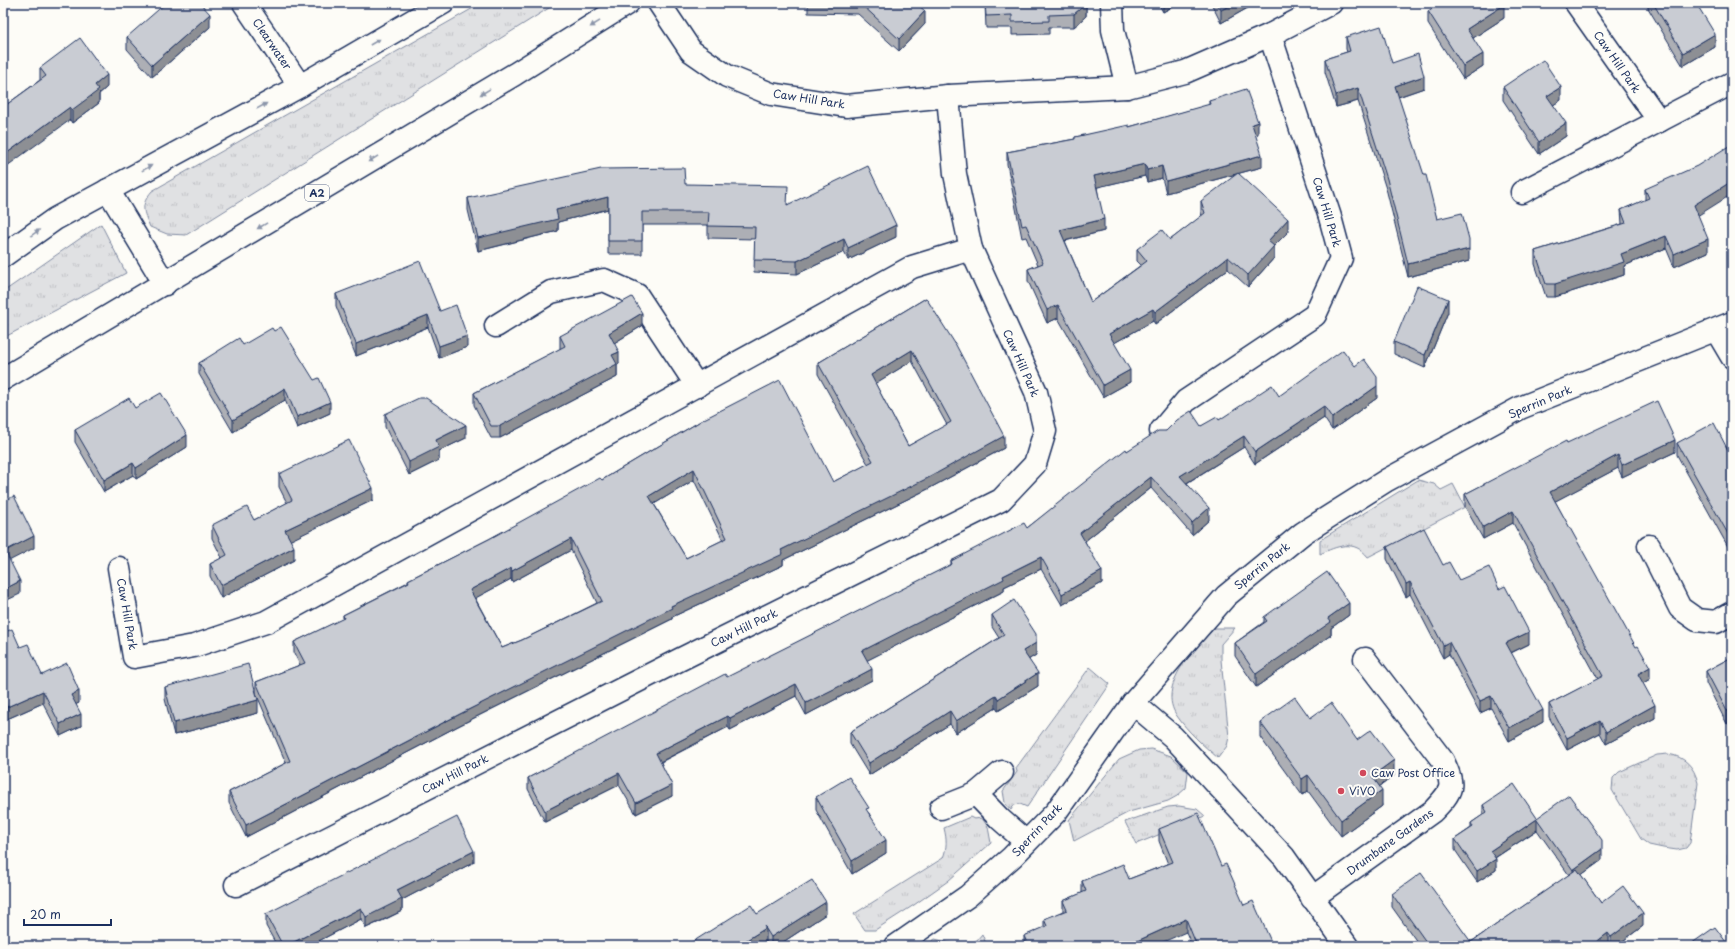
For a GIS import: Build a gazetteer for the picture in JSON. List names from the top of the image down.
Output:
{
  "streets": {
    "main road": [
      "Clearwater",
      "Caw Hill Park",
      "A2",
      "Sperrin Park",
      "Drumbane Gardens"
    ]
  },
  "places": ["Caw Post Office", "ViVO"],
  "scale_bar": "20 m"
}
